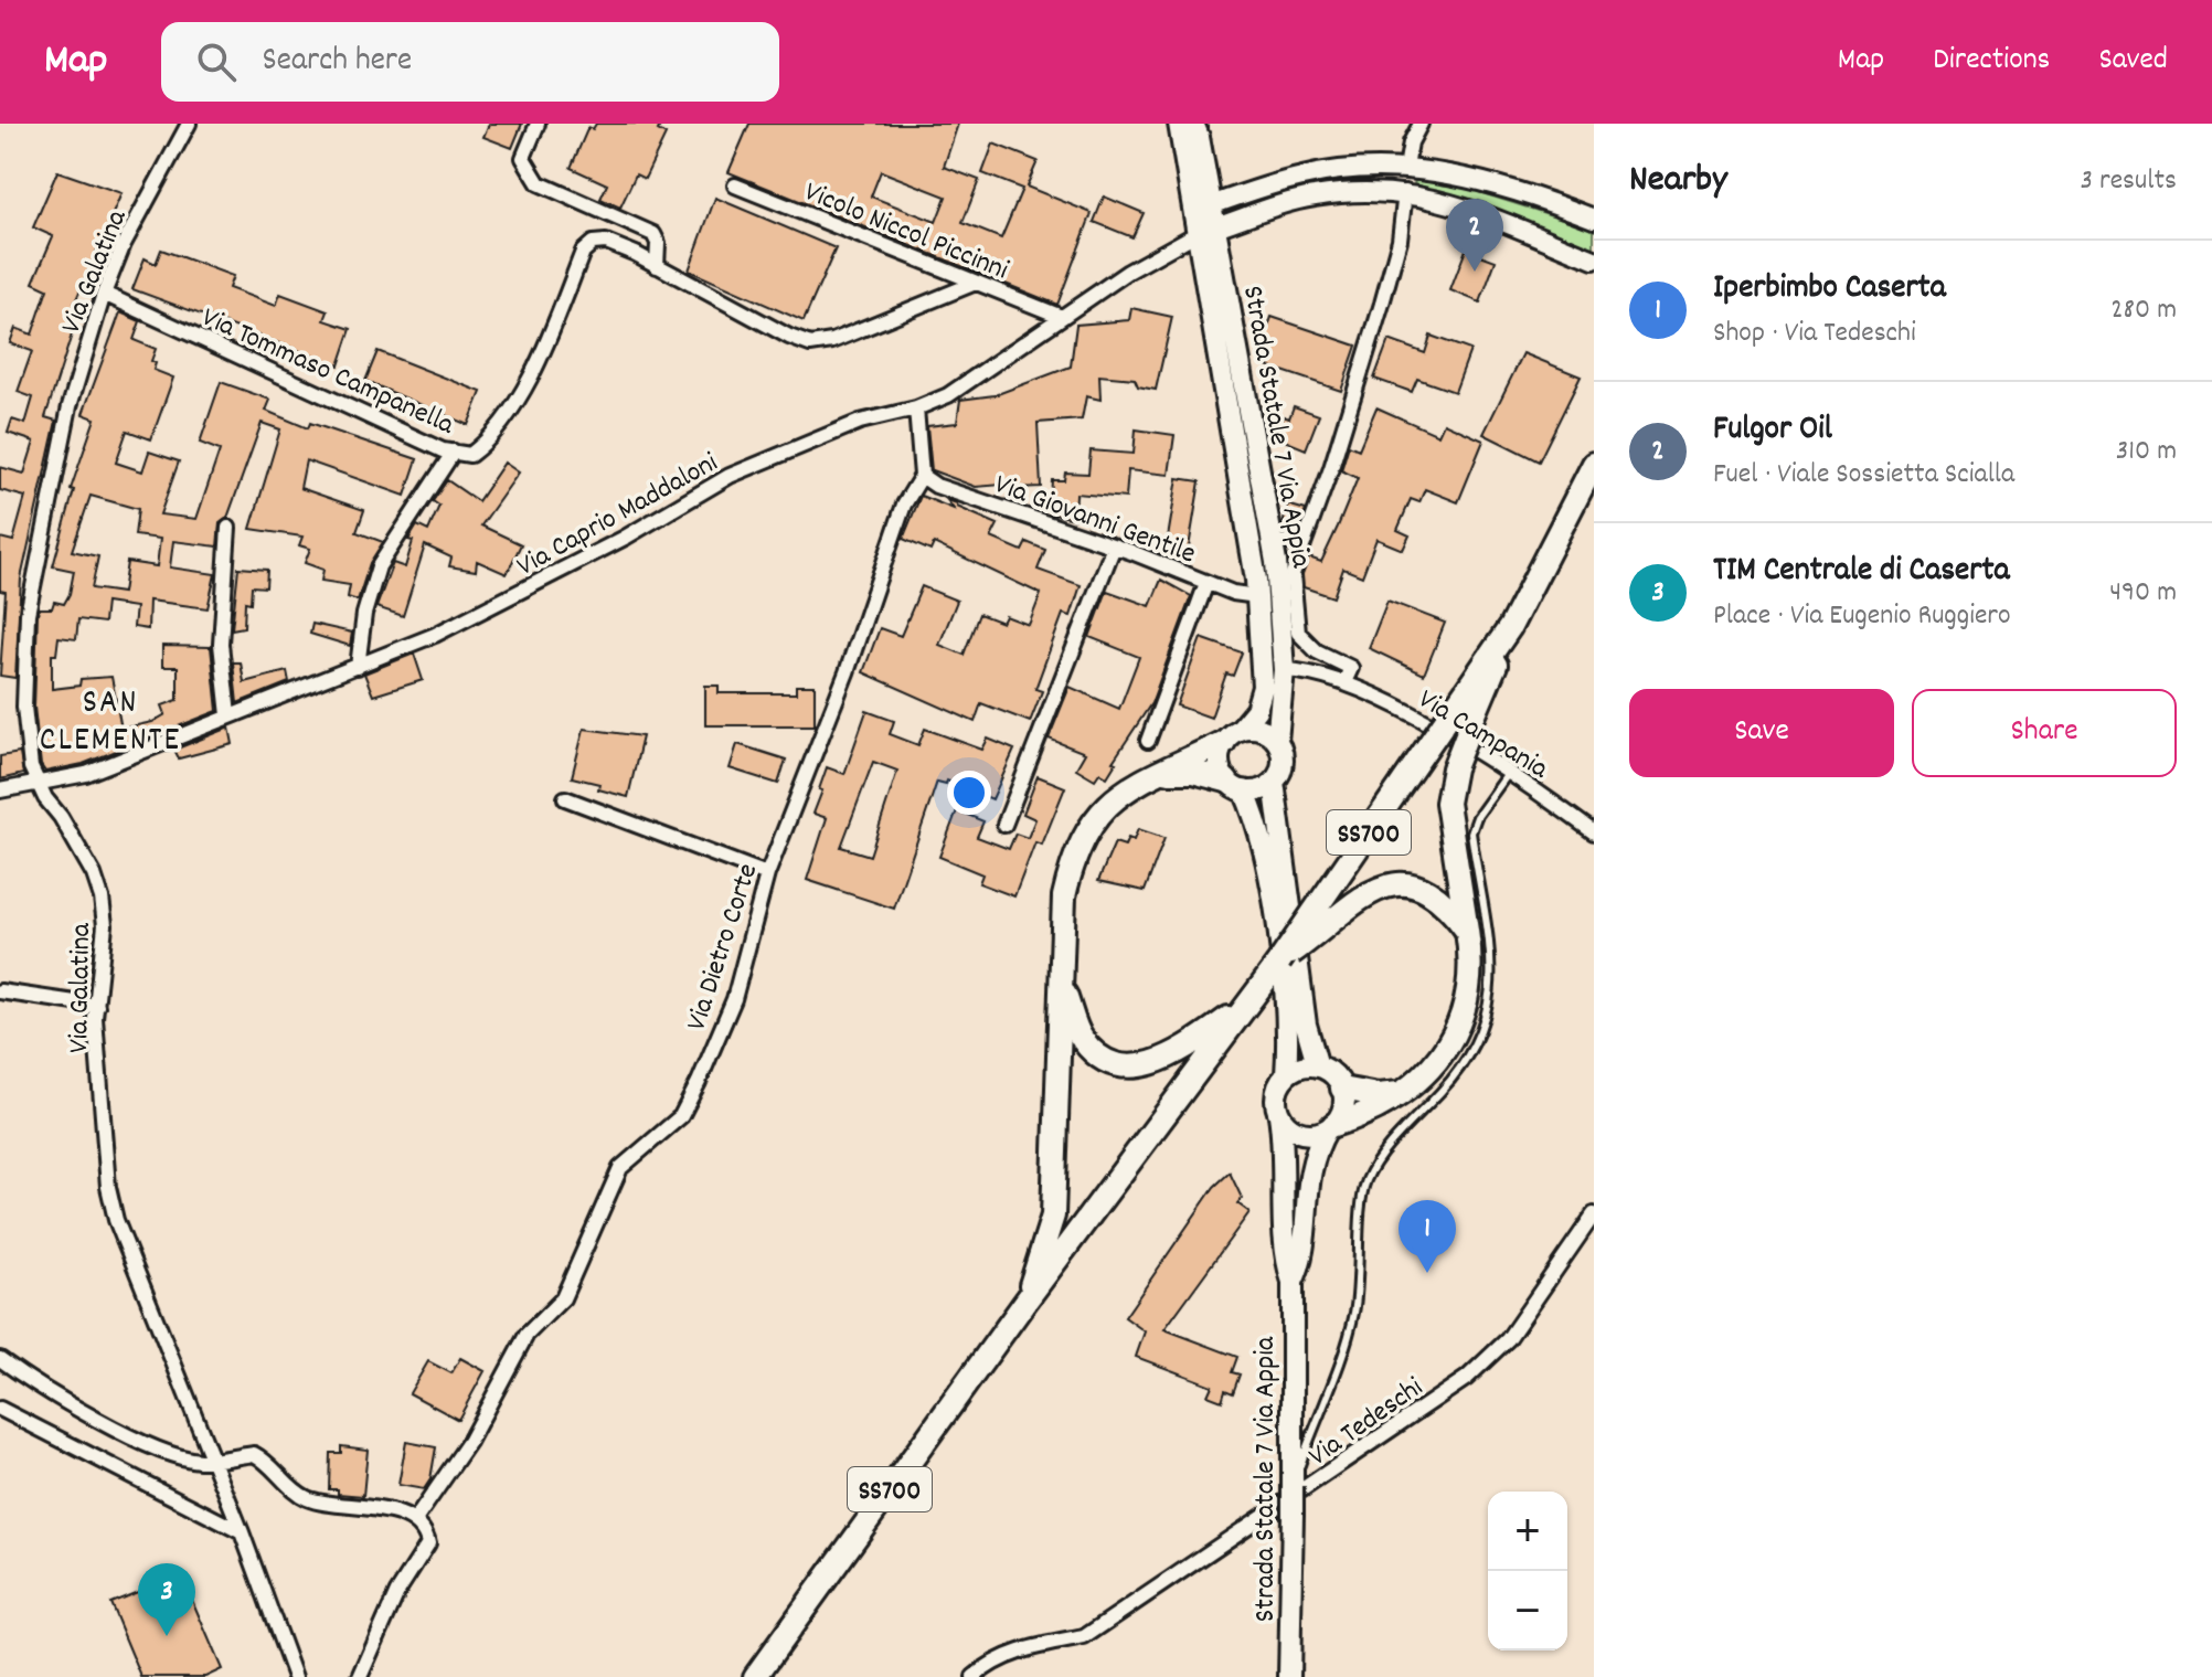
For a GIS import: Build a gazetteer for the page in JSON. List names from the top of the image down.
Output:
{
  "streets": {
    "highway": ["SS700"],
    "main road": ["Strada Statale 7 Via Appia"],
    "street": [
      "Vicolo Niccol Piccinni",
      "Via Galatina",
      "Via Tommaso Campanella",
      "Via Caprio Maddaloni",
      "Via Giovanni Gentile",
      "Via Campania",
      "Via Dietro Corte",
      "Via Tedeschi"
    ]
  },
  "crossings": [
    ["Vicolo Niccol Piccinni", "Via Caprio Maddaloni"],
    ["Via Galatina", "Via Tommaso Campanella"],
    ["Via Galatina", "Via Caprio Maddaloni"],
    ["Strada Statale 7 Via Appia", "Via Caprio Maddaloni"],
    ["Strada Statale 7 Via Appia", "Via Giovanni Gentile"],
    ["Strada Statale 7 Via Appia", "Via Campania"],
    ["Strada Statale 7 Via Appia", "SS700"],
    ["Via Giovanni Gentile", "Via Dietro Corte"]
  ],
  "districts": ["SAN CLEMENTE"],
  "page": {
    "header": "Map",
    "search": "Search here",
    "nav": ["Map", "Directions", "Saved"],
    "heading": ["Nearby", "3 results"],
    "pins": ["2", "1", "3"],
    "list": [
      {
        "mark": "1",
        "name": "Iperbimbo Caserta",
        "note": "Shop · Via Tedeschi",
        "value": "280 m"
      },
      {
        "mark": "2",
        "name": "Fulgor Oil",
        "note": "Fuel · Viale Sossietta Scialla",
        "value": "310 m"
      },
      {
        "mark": "3",
        "name": "TIM Centrale di Caserta",
        "note": "Place · Via Eugenio Ruggiero",
        "value": "490 m"
      }
    ],
    "buttons": ["Save", "Share"],
    "map_buttons": ["+", "−"]
  }
}
